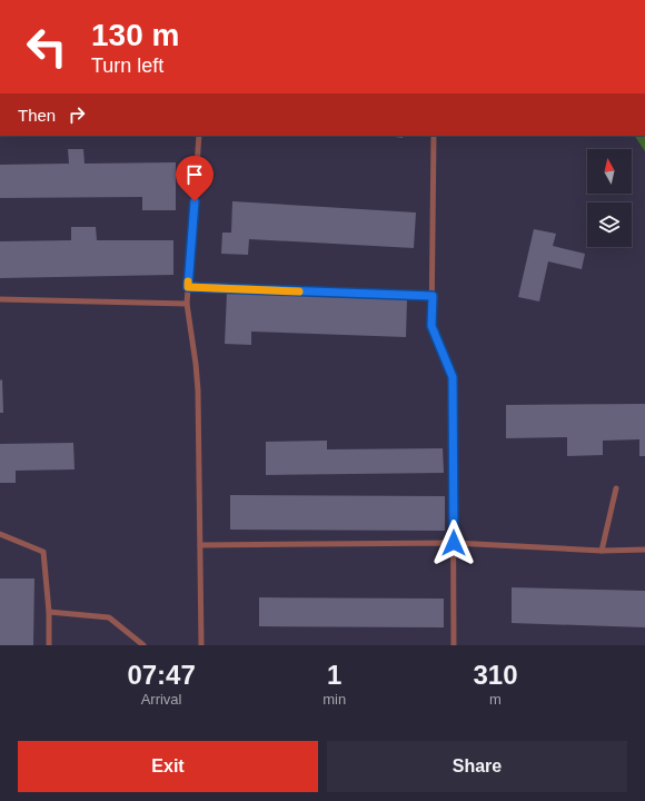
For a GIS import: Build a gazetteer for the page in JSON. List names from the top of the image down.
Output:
{
  "north": "top",
  "page": {
    "turn": ["130 m", "Turn left"],
    "then": "Then",
    "eta": [
      "07:47",
      "Arrival",
      "1",
      "min",
      "310",
      "m"
    ],
    "buttons": ["Exit", "Share"]
  }
}
